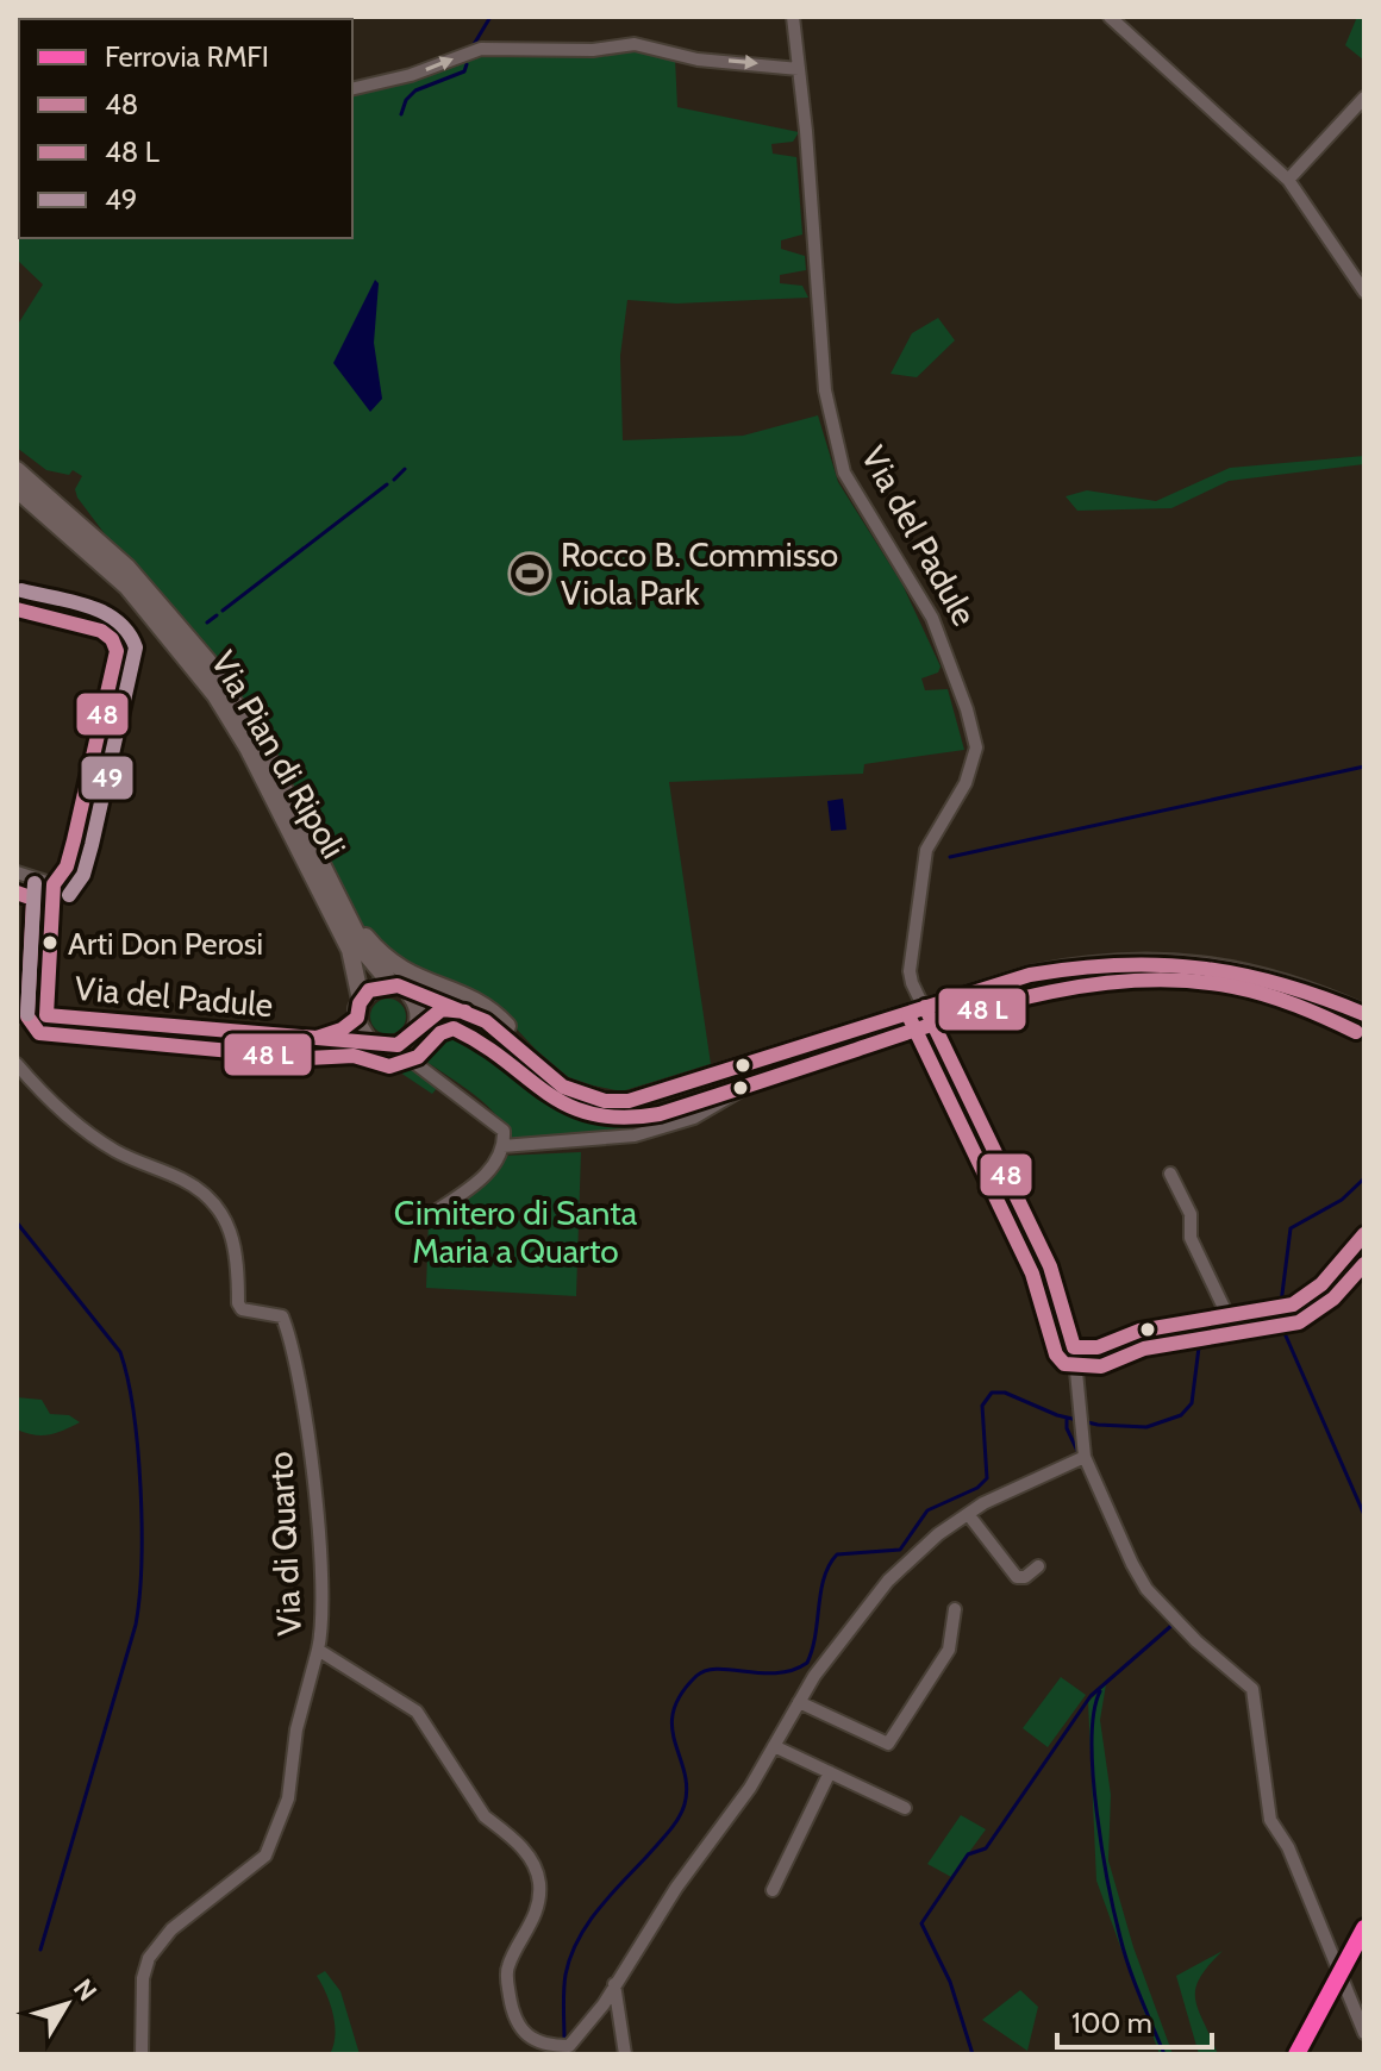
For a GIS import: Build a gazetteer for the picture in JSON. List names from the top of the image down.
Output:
{
  "streets": {
    "main road": ["Via del Padule", "Via Pian di Ripoli"],
    "street": ["Via di Quarto"]
  },
  "crossings": [
    ["Via del Padule", "Via Pian di Ripoli"],
    ["Via del Padule", "Via di Quarto"]
  ],
  "parks": ["Cimitero di Santa Maria a Quarto"],
  "places": {
    "sports": ["Rocco B. Commisso Viola Park"],
    "other": ["Arti Don Perosi"]
  },
  "lines": ["transit line 49", "transit line 48", "rail line RMFI"],
  "legend": [
    "Ferrovia RMFI",
    "48",
    "48 L",
    "49"
  ],
  "scale_bar": "100 m",
  "north": "top right"
}
